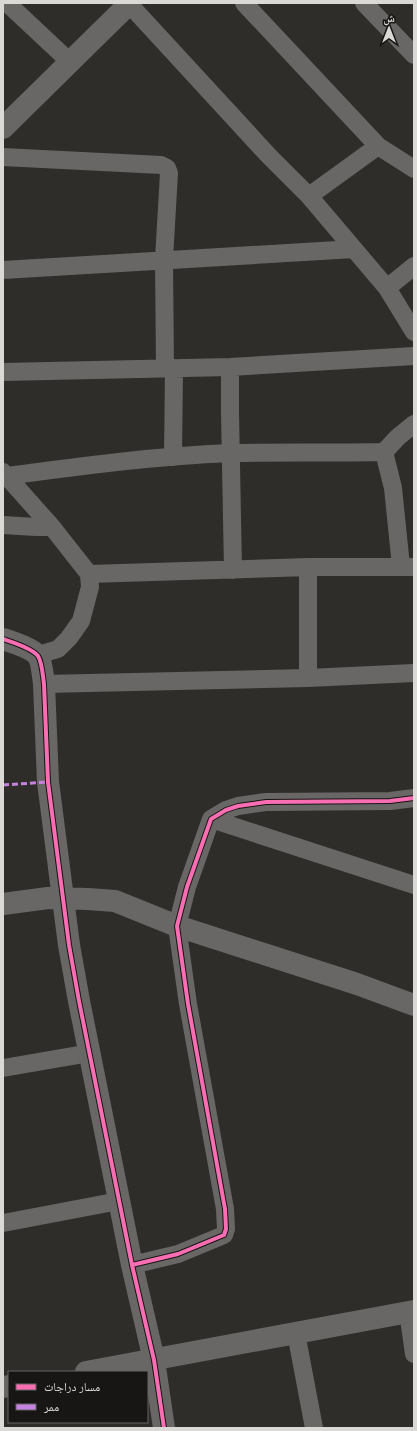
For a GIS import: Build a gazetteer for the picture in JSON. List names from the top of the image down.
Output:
{
  "legend": ["مسار دراجات", "ممر"],
  "north": "top"
}
